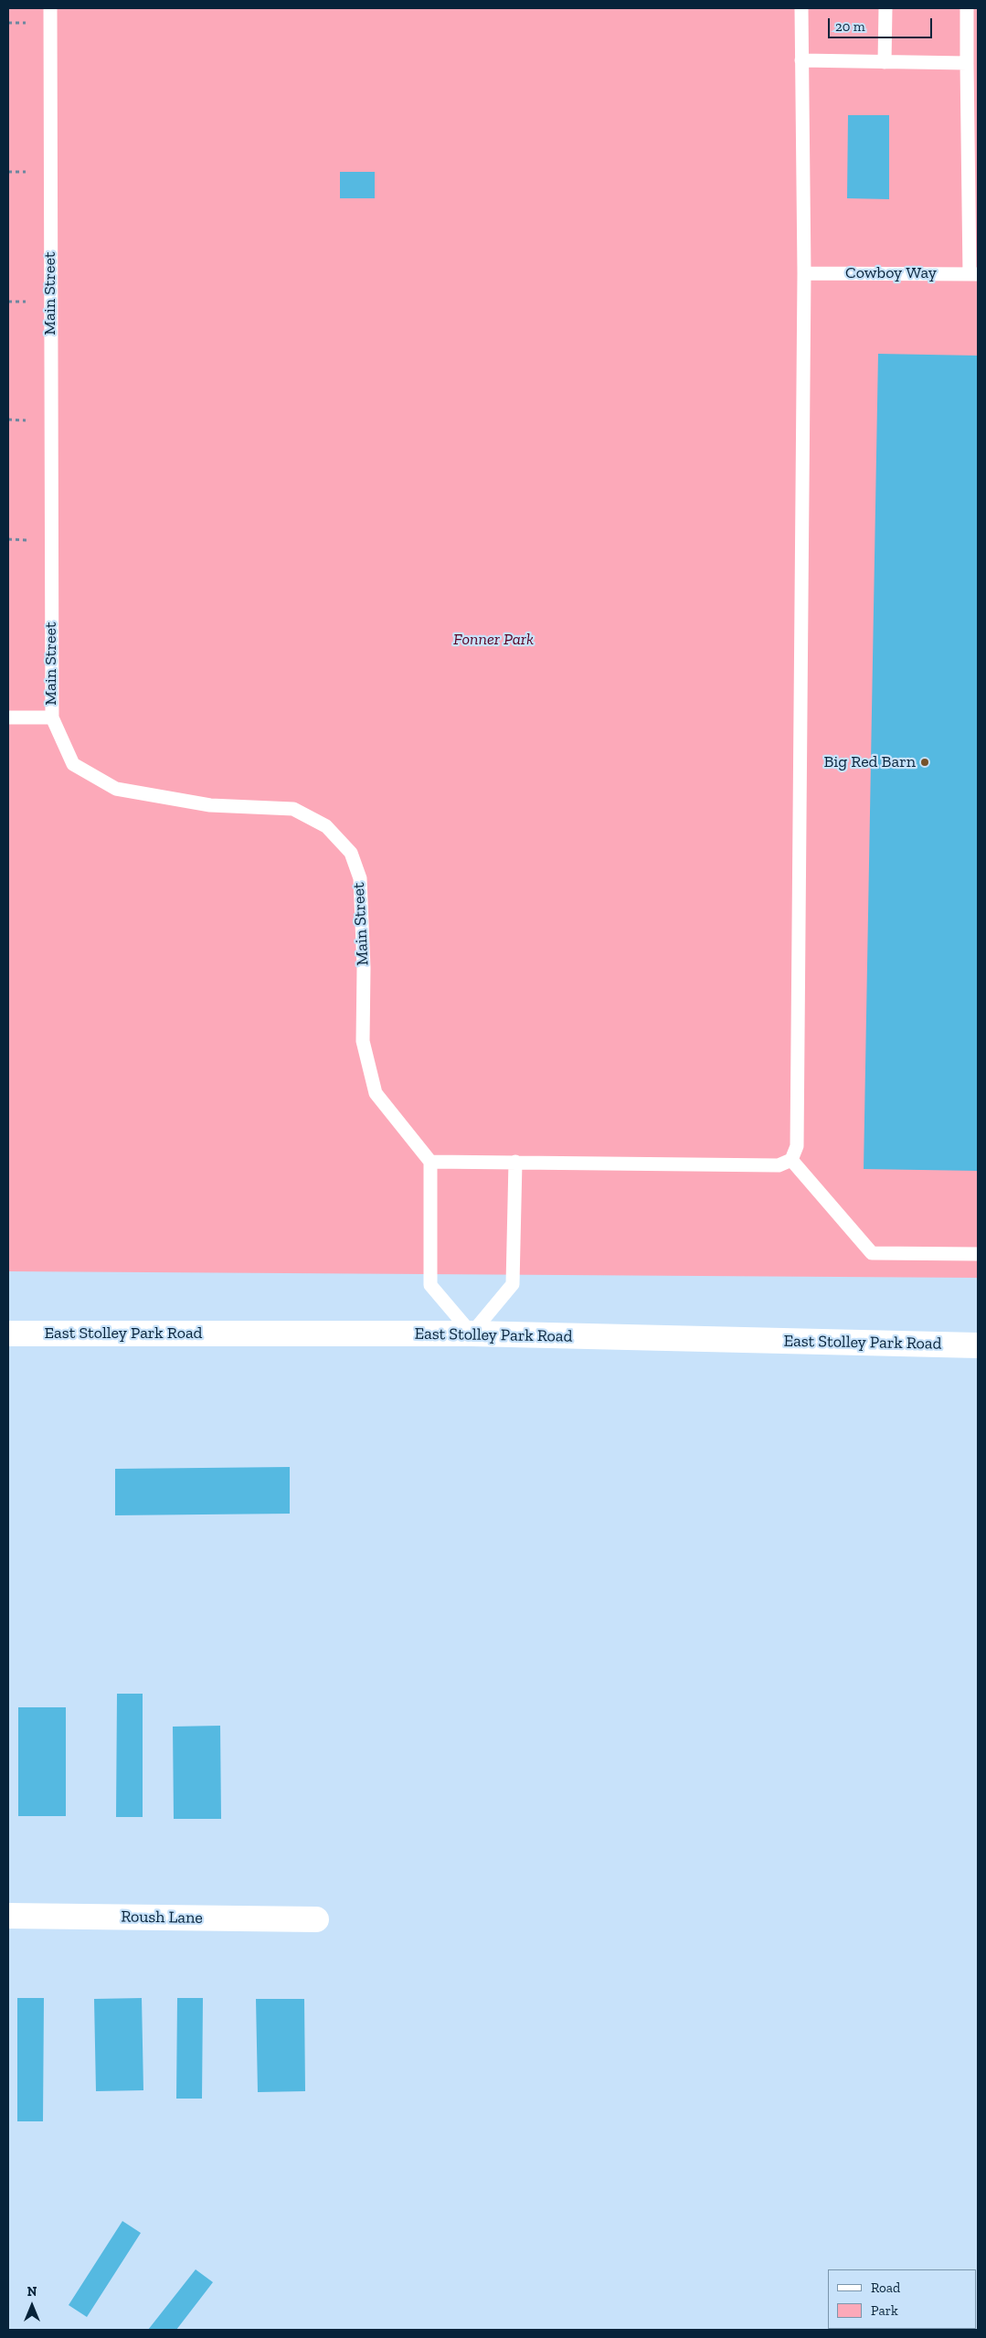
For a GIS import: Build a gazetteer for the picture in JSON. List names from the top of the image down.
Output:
{
  "streets": {
    "street": ["East Stolley Park Road", "Roush Lane"],
    "lane": ["Cowboy Way", "Main Street"]
  },
  "parks": ["Fonner Park"],
  "places": ["Big Red Barn"],
  "legend": ["Road", "Park"],
  "scale_bar": "20 m",
  "north": "top"
}
